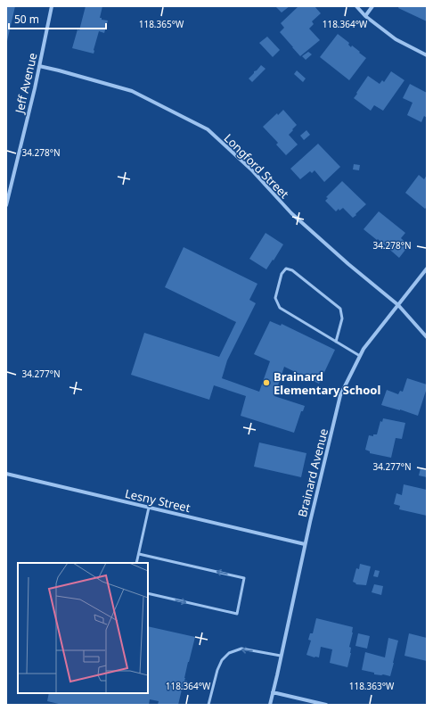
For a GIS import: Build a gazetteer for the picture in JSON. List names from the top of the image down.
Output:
{
  "streets": {
    "street": [
      "Jeff Avenue",
      "Longford Street",
      "Brainard Avenue",
      "Lesny Street"
    ]
  },
  "crossings": [
    ["Jeff Avenue", "Longford Street"],
    ["Longford Street", "Brainard Avenue"],
    ["Brainard Avenue", "Lesny Street"]
  ],
  "places": ["Brainard Elementary School"],
  "scale_bar": "50 m",
  "coordinates": [
    "118.365°W",
    "118.364°W",
    "34.278°N",
    "34.277°N",
    "118.363°W"
  ]
}
